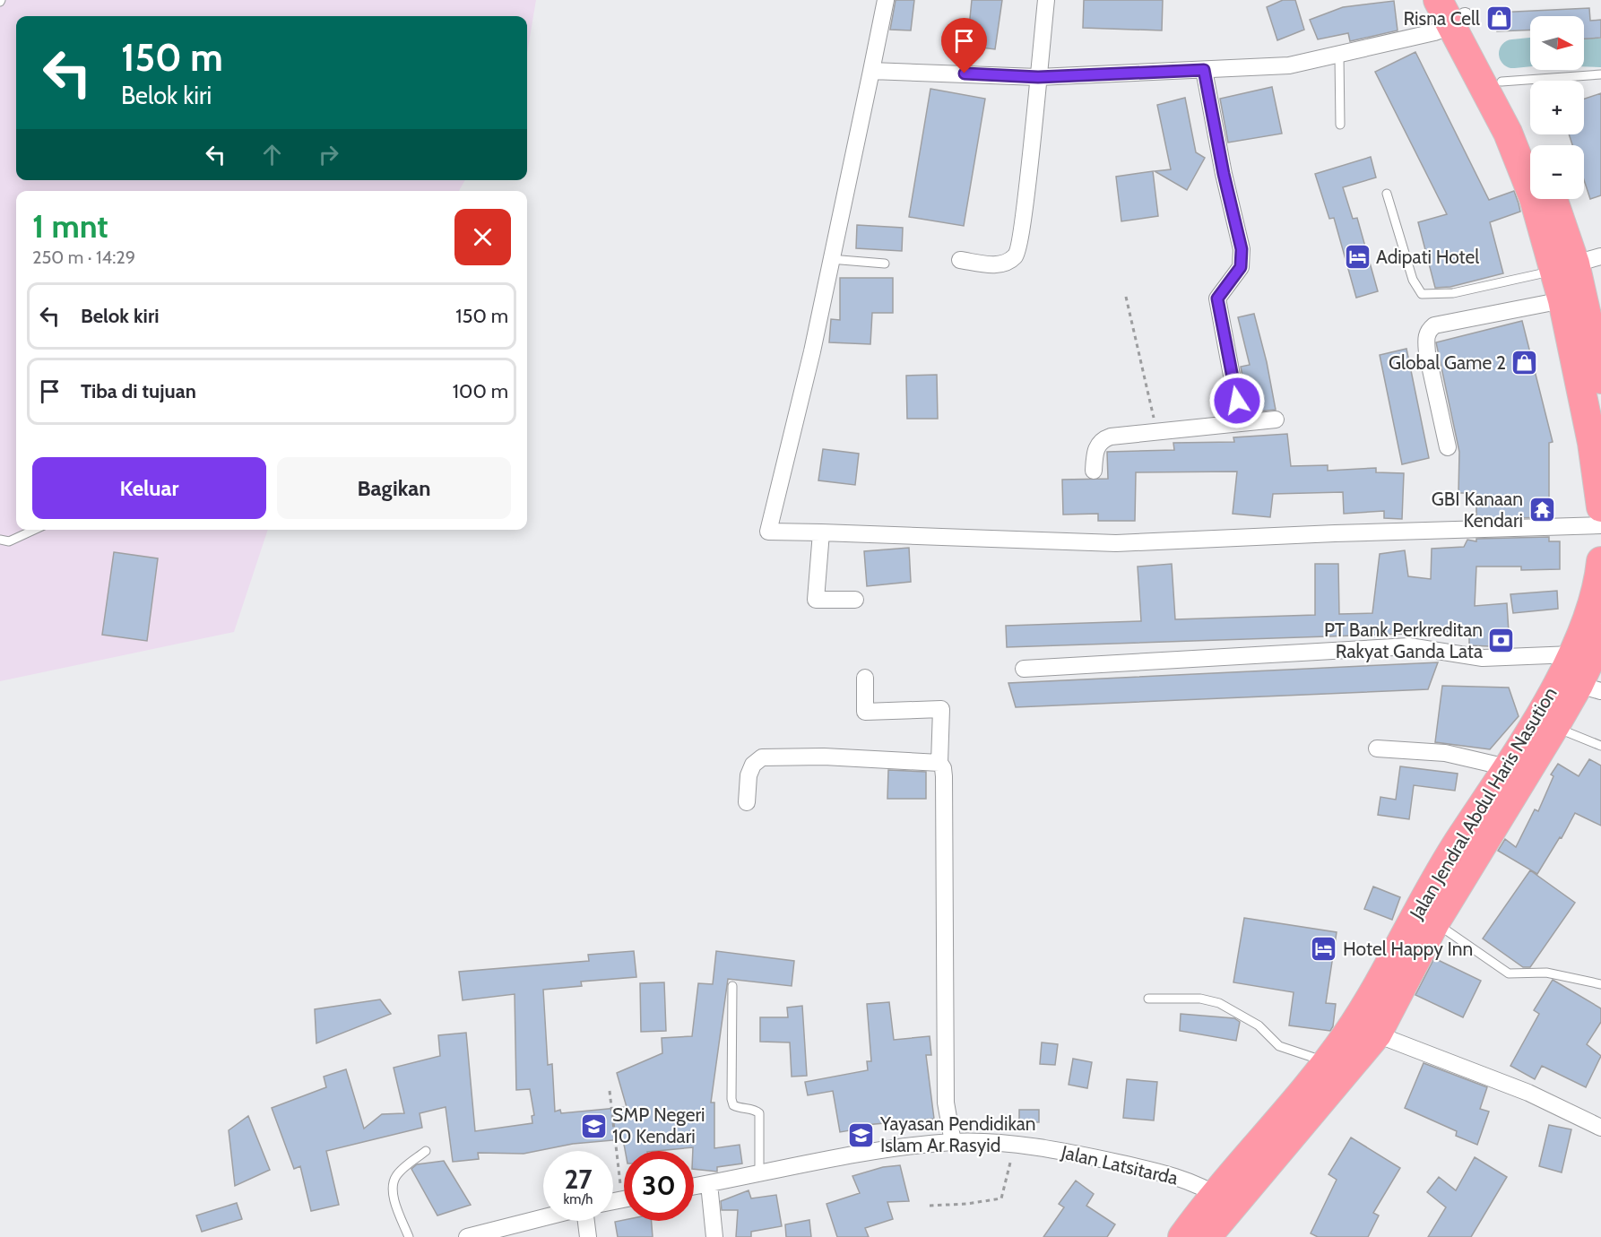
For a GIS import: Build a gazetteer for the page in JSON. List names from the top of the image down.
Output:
{
  "streets": {
    "highway": ["Jalan Jendral Abdul Haris Nasution"],
    "street": ["Jalan Latsitarda"]
  },
  "crossings": [
    ["Jalan Jendral Abdul Haris Nasution", "Jalan Latsitarda"]
  ],
  "places": {
    "shop": ["Risna Cell", "Global Game 2"],
    "hotel": ["Adipati Hotel", "Hotel Happy Inn"],
    "temple": ["GBI Kanaan Kendari"],
    "bank": ["PT Bank Perkreditan Rakyat Ganda Lata"],
    "school or university": ["SMP Negeri 10 Kendari", "Yayasan Pendidikan Islam Ar Rasyid"]
  },
  "north": "right",
  "page": {
    "map_buttons": ["+", "−"],
    "turn": ["150 m", "Belok kiri"],
    "heading": ["1 mnt", "250 m · 14:29"],
    "list": [
      {
        "name": "Belok kiri",
        "value": "150 m"
      },
      {
        "name": "Tiba di tujuan",
        "value": "100 m"
      }
    ],
    "buttons": ["Keluar", "Bagikan"],
    "speed": "27 km/h",
    "limit": "30"
  }
}
